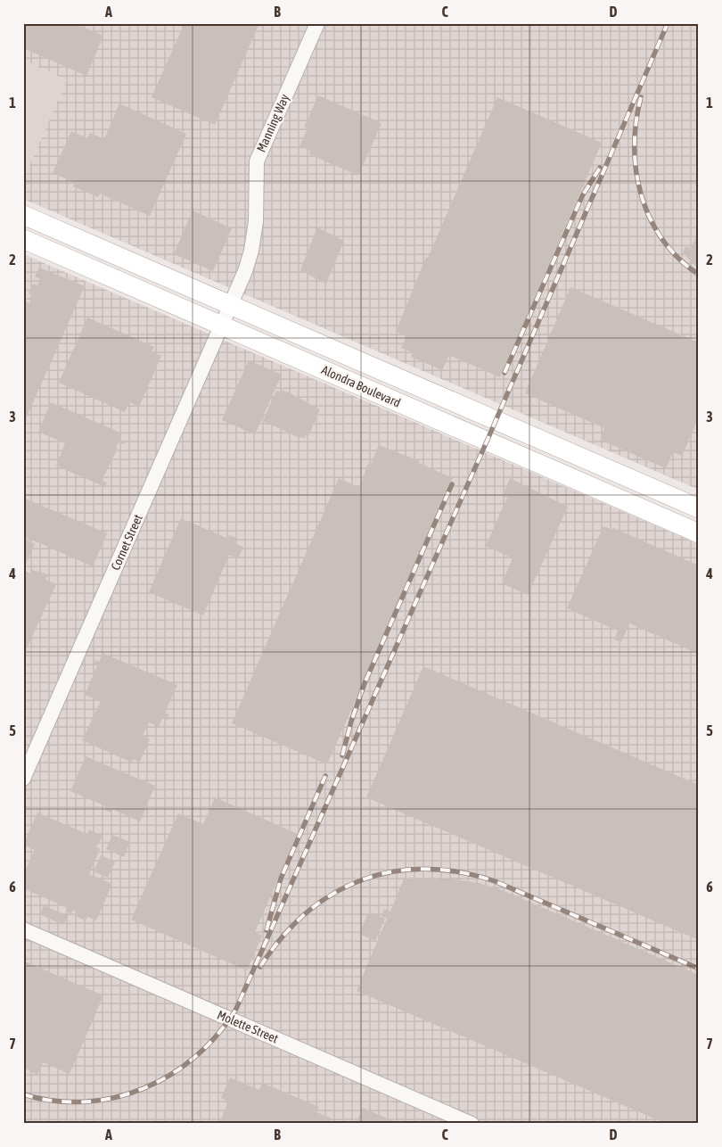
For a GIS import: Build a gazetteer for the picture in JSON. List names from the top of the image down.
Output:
{
  "streets": {
    "main road": ["Alondra Boulevard"],
    "street": ["Manning Way", "Cornet Street", "Molette Street"]
  },
  "crossings": [
    ["Manning Way", "Alondra Boulevard"],
    ["Manning Way", "Cornet Street"],
    ["Alondra Boulevard", "Cornet Street"]
  ],
  "grid": {
    "columns": [
      "A",
      "B",
      "C",
      "D"
    ],
    "rows": [
      "1",
      "2",
      "3",
      "4",
      "5",
      "6",
      "7"
    ]
  }
}
